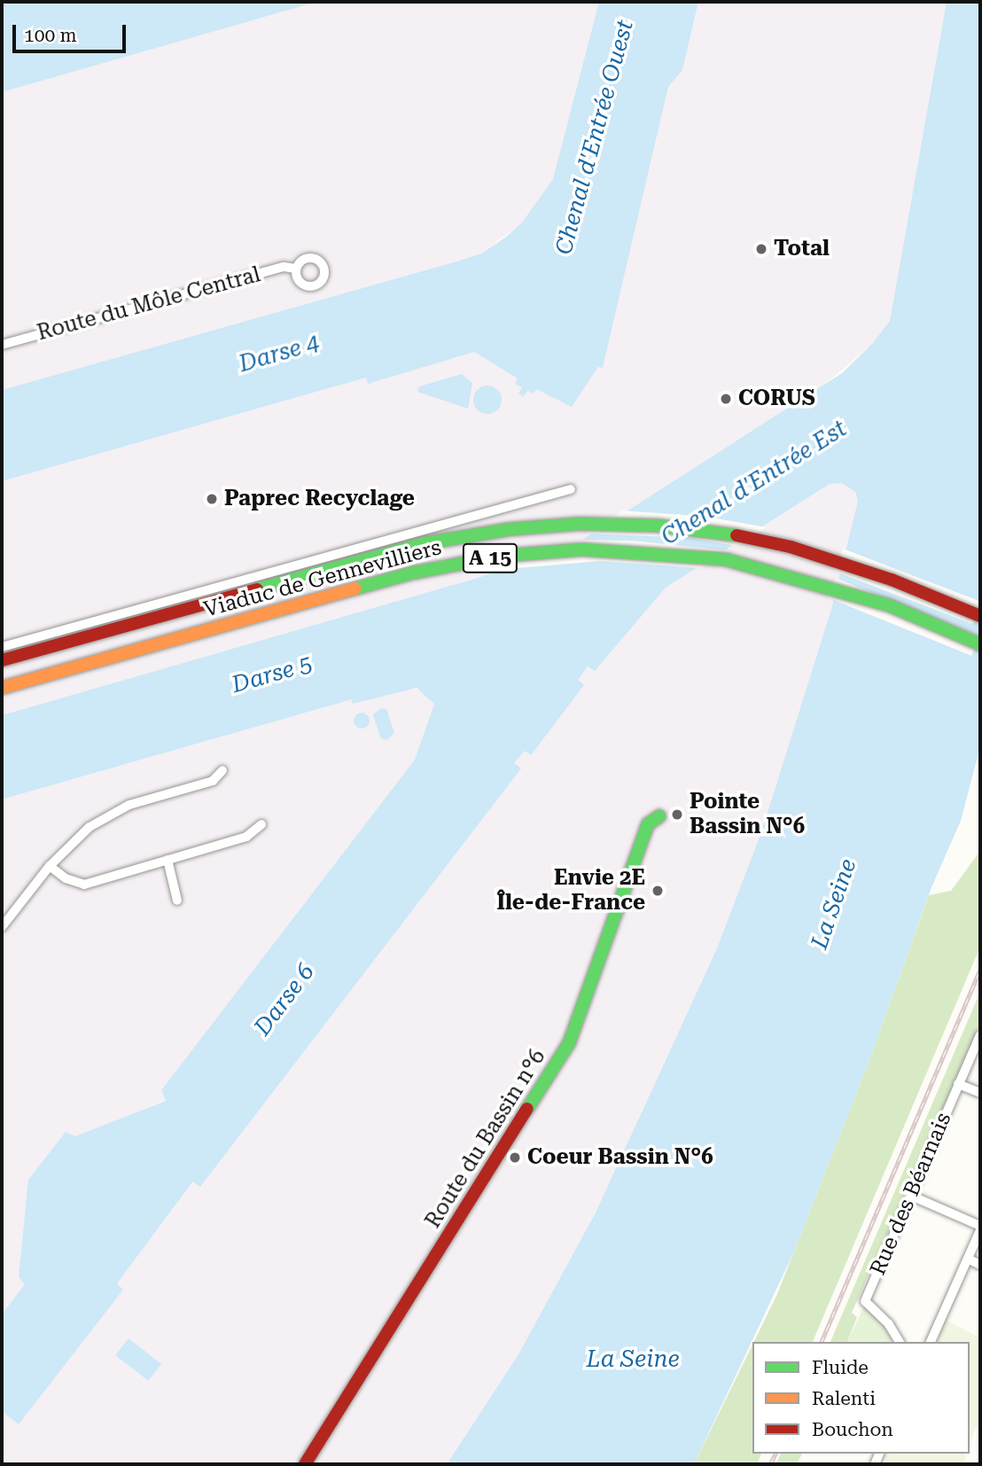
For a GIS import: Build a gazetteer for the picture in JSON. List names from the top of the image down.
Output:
{
  "streets": {
    "main road": ["A 15", "Viaduc de Gennevilliers", "Route du Bassin n°6"],
    "street": ["Route du Môle Central", "Rue des Béarnais"]
  },
  "water": [
    "Chenal d'Entrée Ouest",
    "Darse 4",
    "Chenal d'Entrée Est",
    "Darse 5",
    "La Seine",
    "Darse 6"
  ],
  "places": [
    "Total",
    "CORUS",
    "Paprec Recyclage",
    "Pointe Bassin N°6",
    "Envie 2E Île-de-France",
    "Coeur Bassin N°6"
  ],
  "legend": ["Fluide", "Ralenti", "Bouchon"],
  "scale_bar": "100 m"
}
